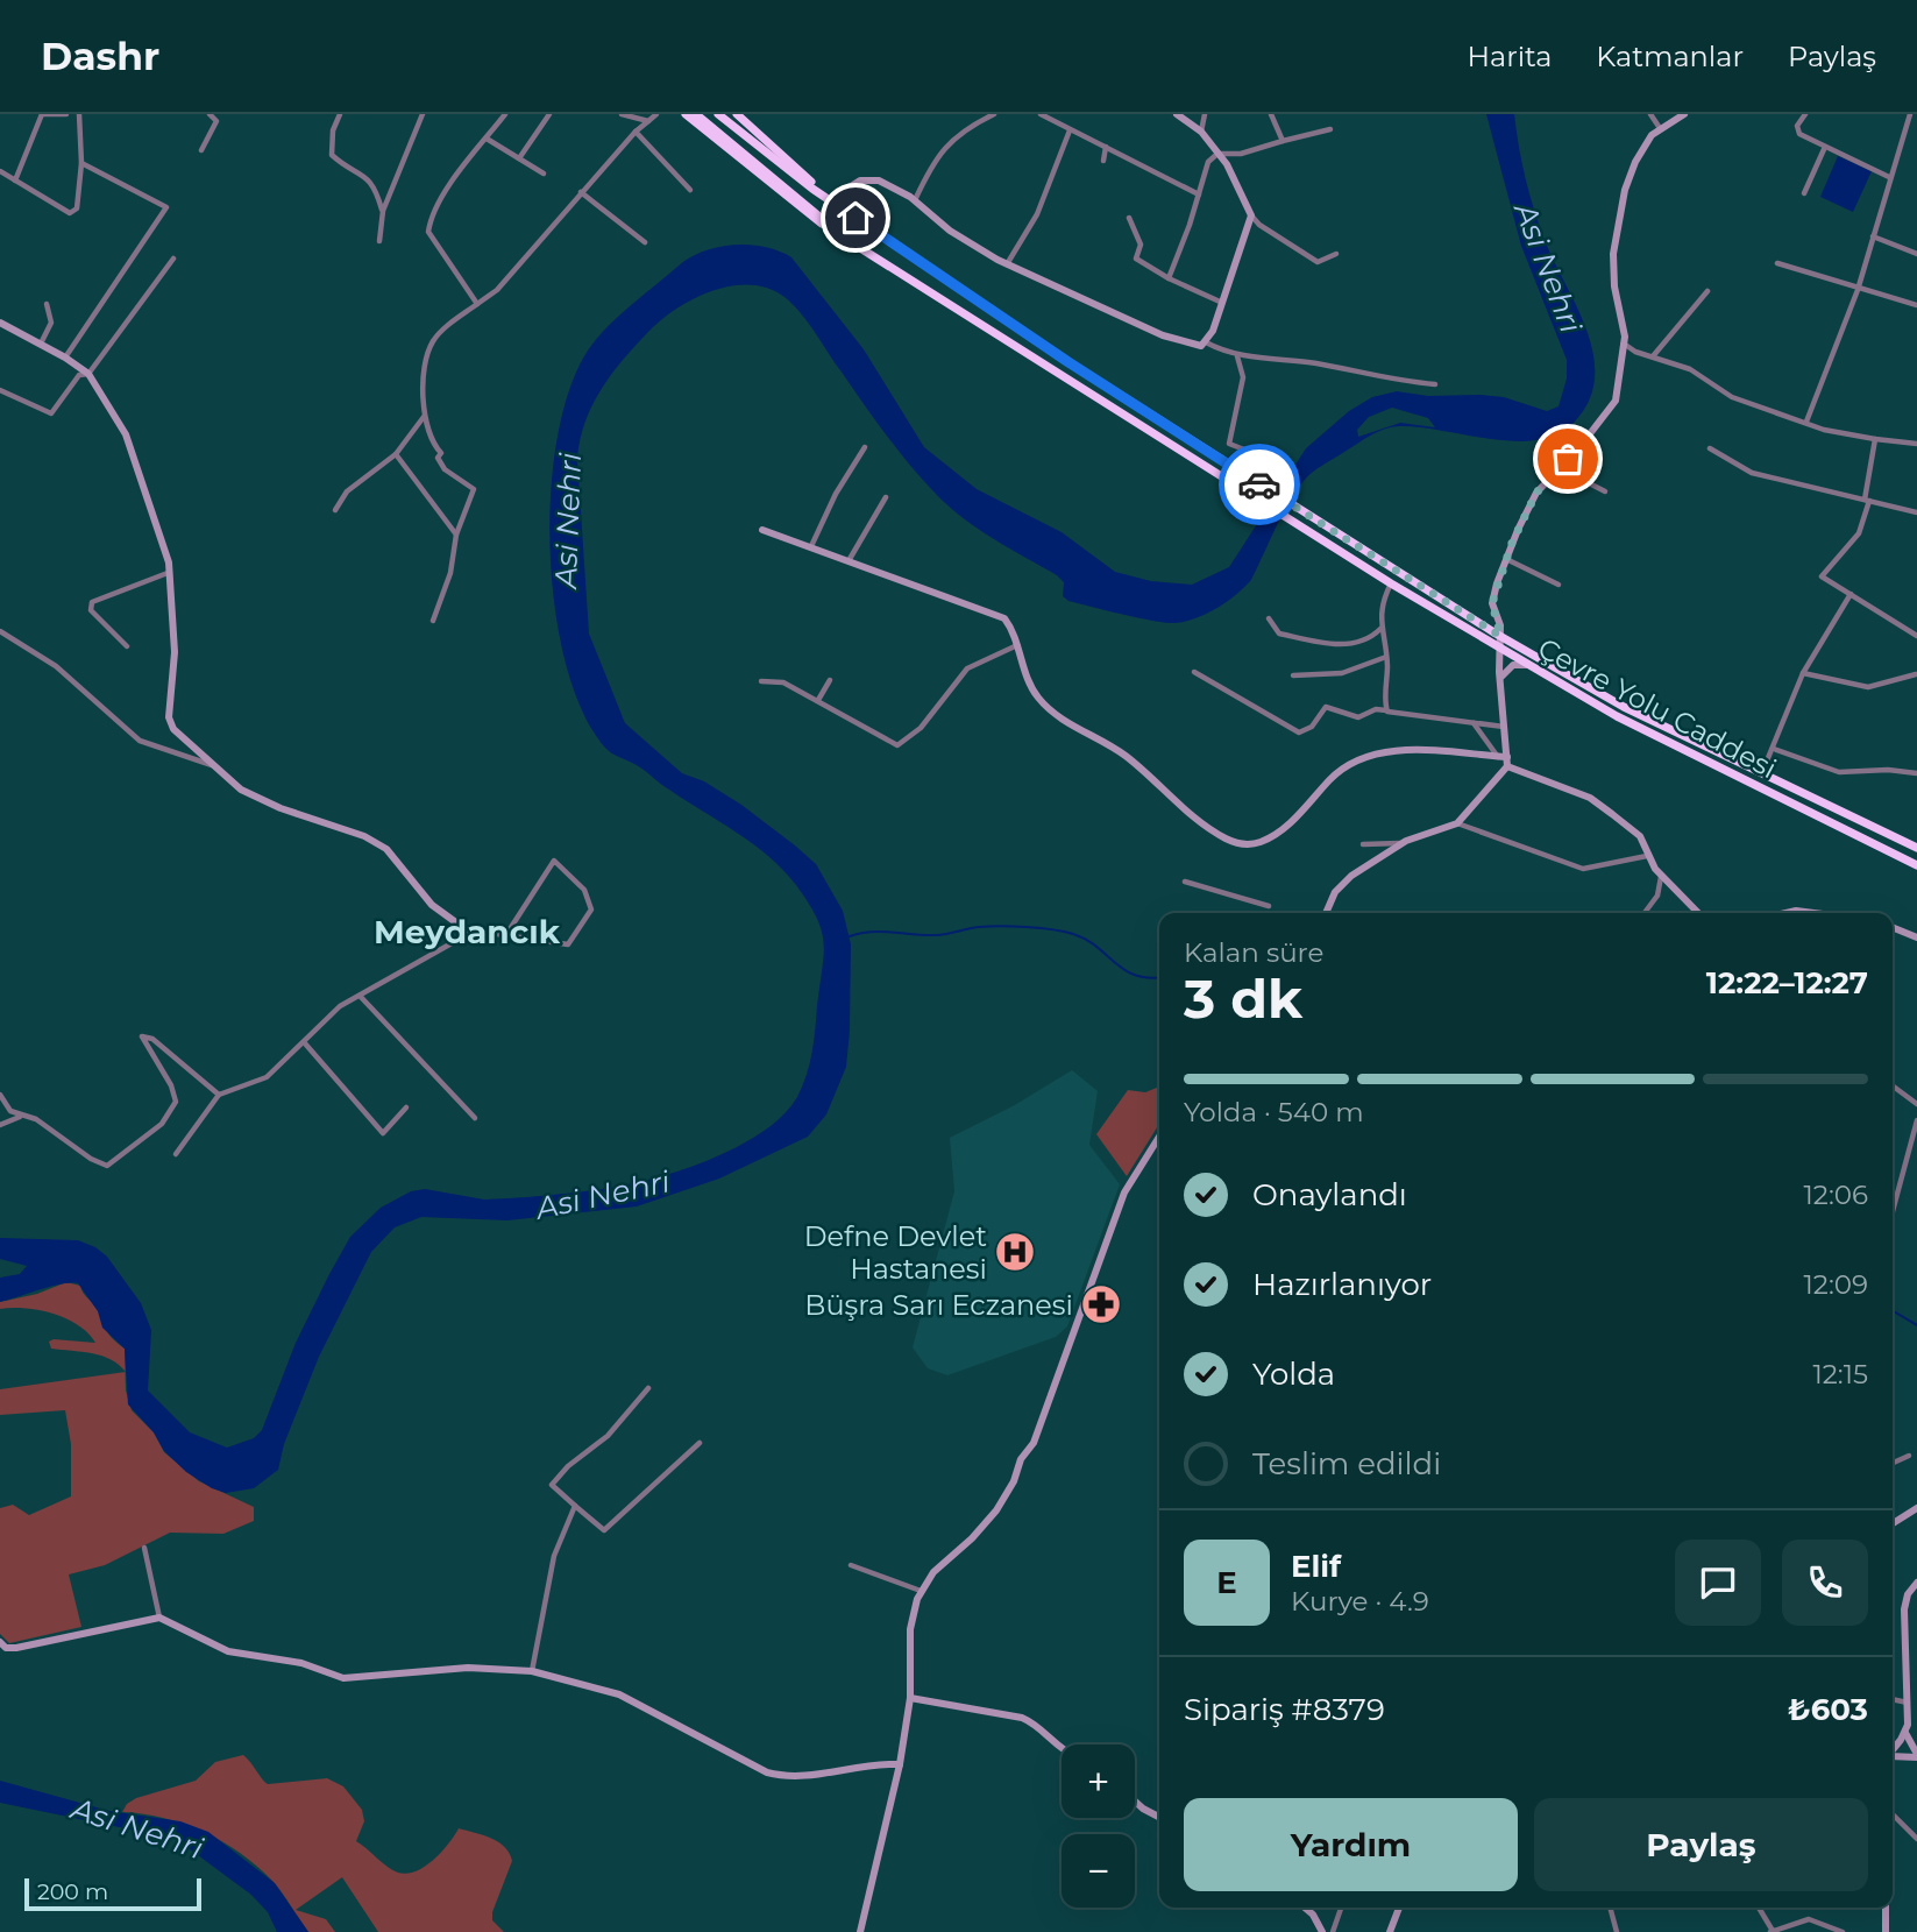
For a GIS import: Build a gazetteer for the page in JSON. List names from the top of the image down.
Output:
{
  "streets": {
    "highway": ["Çevre Yolu Caddesi"]
  },
  "districts": ["Meydancık"],
  "water": ["Asi Nehri"],
  "places": {
    "hospital": ["Defne Devlet Hastanesi"],
    "pharmacy": ["Büşra Sarı Eczanesi"]
  },
  "scale_bar": "200 m",
  "page": {
    "header": "Dashr",
    "nav": ["Harita", "Katmanlar", "Paylaş"],
    "heading": ["3 dk", "Kalan süre", "12:22–12:27"],
    "panel": [
      "Elif",
      "Kurye · 4.9",
      "Sipariş #8379",
      "₺603"
    ],
    "bar": "Yolda · 540 m",
    "list": [
      ["Onaylandı", "12:06"],
      ["Hazırlanıyor", "12:09"],
      ["Yolda", "12:15"],
      "Teslim edildi"
    ],
    "round": "E",
    "map_buttons": ["+", "−"],
    "buttons": ["Yardım", "Paylaş"],
    "scale": "200 m"
  }
}
